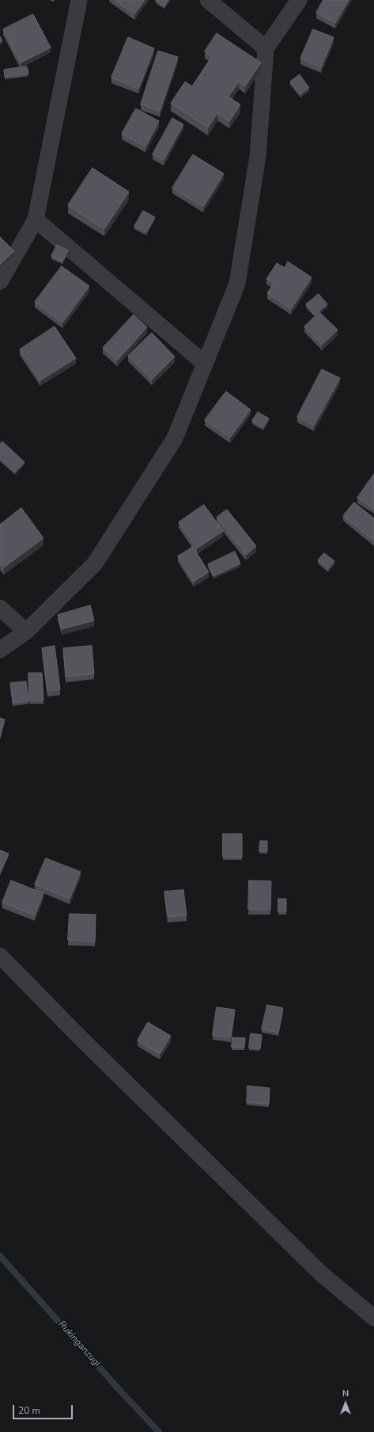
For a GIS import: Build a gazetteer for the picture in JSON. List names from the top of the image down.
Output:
{
  "water": ["Rukinganzugi"],
  "scale_bar": "20 m",
  "north": "top"
}
